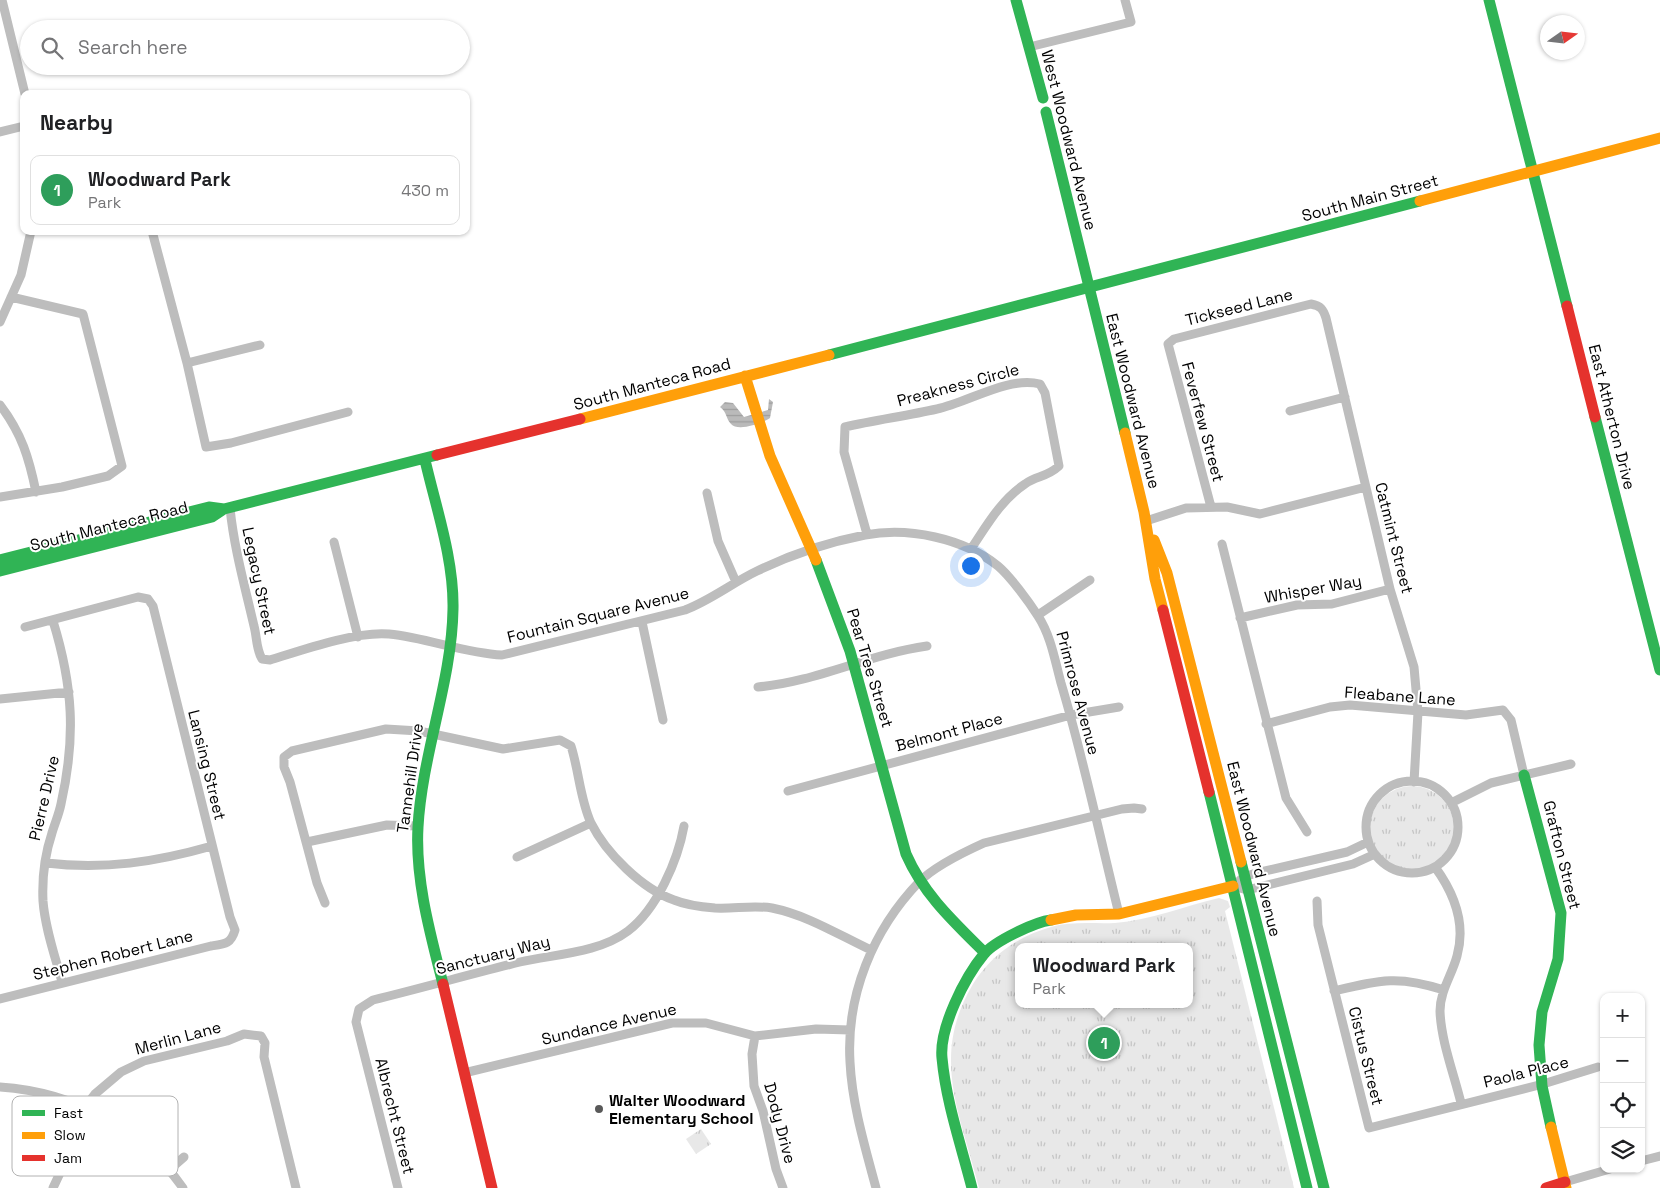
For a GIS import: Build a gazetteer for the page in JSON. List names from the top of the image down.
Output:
{
  "streets": {
    "street": [
      "West Woodward Avenue",
      "South Main Street",
      "Tickseed Lane",
      "South Manteca Road",
      "Preakness Circle",
      "East Woodward Avenue",
      "East Atherton Drive",
      "Feverfew Street",
      "Catmint Street",
      "Legacy Street",
      "Whisper Way",
      "Fountain Square Avenue",
      "Pear Tree Street",
      "Primrose Avenue",
      "Fleabane Lane",
      "Belmont Place",
      "Lansing Street",
      "Tannehill Drive",
      "Pierre Drive",
      "Grafton Street",
      "Stephen Robert Lane",
      "Sanctuary Way",
      "Sundance Avenue",
      "Merlin Lane",
      "Cistus Street",
      "Paola Place",
      "Albrecht Street",
      "Dody Drive"
    ]
  },
  "crossings": [
    ["West Woodward Avenue", "South Main Street"],
    ["West Woodward Avenue", "South Manteca Road"],
    ["West Woodward Avenue", "East Woodward Avenue"],
    ["South Main Street", "South Manteca Road"],
    ["South Main Street", "East Woodward Avenue"],
    ["South Main Street", "East Atherton Drive"],
    ["Tickseed Lane", "Feverfew Street"],
    ["Tickseed Lane", "Catmint Street"],
    ["South Manteca Road", "East Woodward Avenue"],
    ["South Manteca Road", "Legacy Street"],
    ["South Manteca Road", "Pear Tree Street"],
    ["South Manteca Road", "Tannehill Drive"],
    ["Preakness Circle", "Primrose Avenue"],
    ["Catmint Street", "Whisper Way"],
    ["Catmint Street", "Fleabane Lane"],
    ["Legacy Street", "Fountain Square Avenue"],
    ["Fountain Square Avenue", "Pear Tree Street"],
    ["Fountain Square Avenue", "Primrose Avenue"],
    ["Fountain Square Avenue", "Tannehill Drive"],
    ["Pear Tree Street", "Primrose Avenue"],
    ["Pear Tree Street", "Belmont Place"],
    ["Primrose Avenue", "Belmont Place"],
    ["Fleabane Lane", "Grafton Street"],
    ["Lansing Street", "Pierre Drive"],
    ["Lansing Street", "Stephen Robert Lane"],
    ["Tannehill Drive", "Sanctuary Way"],
    ["Tannehill Drive", "Sundance Avenue"],
    ["Pierre Drive", "Stephen Robert Lane"],
    ["Grafton Street", "Paola Place"],
    ["Sanctuary Way", "Albrecht Street"],
    ["Sundance Avenue", "Dody Drive"],
    ["Cistus Street", "Paola Place"]
  ],
  "places": ["Walter Woodward Elementary School"],
  "legend": ["Fast", "Slow", "Jam"],
  "north": "right",
  "page": {
    "search": "Search here",
    "heading": "Nearby",
    "list": [
      {
        "mark": "1",
        "name": "Woodward Park",
        "note": "Park",
        "value": "430 m"
      }
    ],
    "popup": ["Woodward Park", "Park"],
    "map_buttons": ["+", "−"],
    "pins": "1"
  }
}
